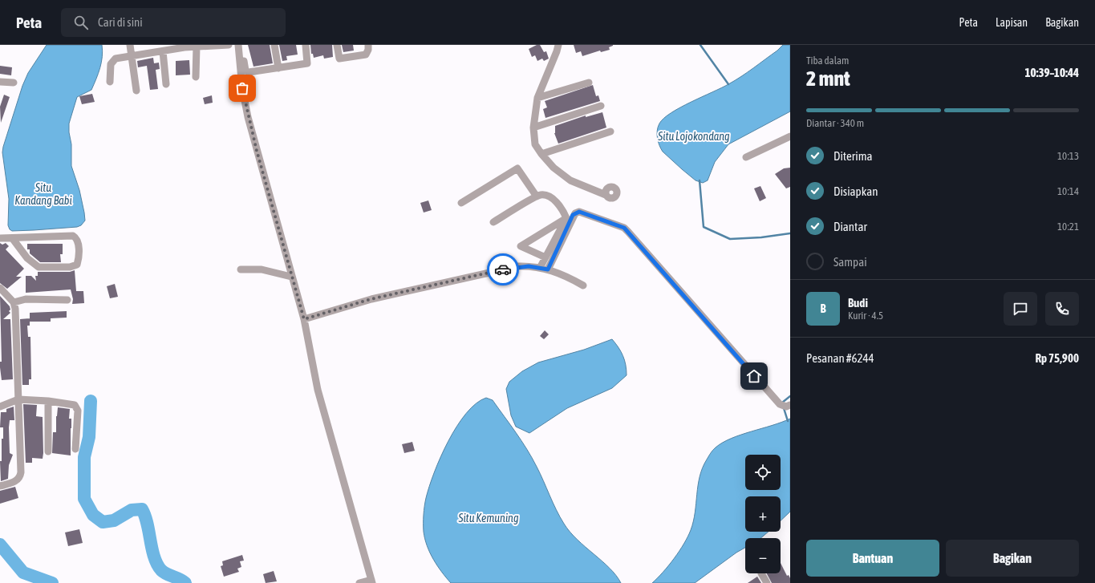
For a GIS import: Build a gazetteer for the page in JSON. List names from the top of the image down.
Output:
{
  "water": ["Situ Lojokondang", "Situ Kandang Babi", "Situ Kemuning"],
  "page": {
    "header": "Peta",
    "search": "Cari di sini",
    "nav": ["Peta", "Lapisan", "Bagikan"],
    "heading": ["2 mnt", "Tiba dalam", "10:39–10:44"],
    "panel": [
      "Budi",
      "Kurir · 4.5",
      "Pesanan #6244",
      "Rp 75,900"
    ],
    "bar": "Diantar · 340 m",
    "list": [
      ["Diterima", "10:13"],
      ["Disiapkan", "10:14"],
      ["Diantar", "10:21"],
      "Sampai"
    ],
    "round": "B",
    "map_buttons": ["+", "−"],
    "buttons": ["Bantuan", "Bagikan"]
  }
}
